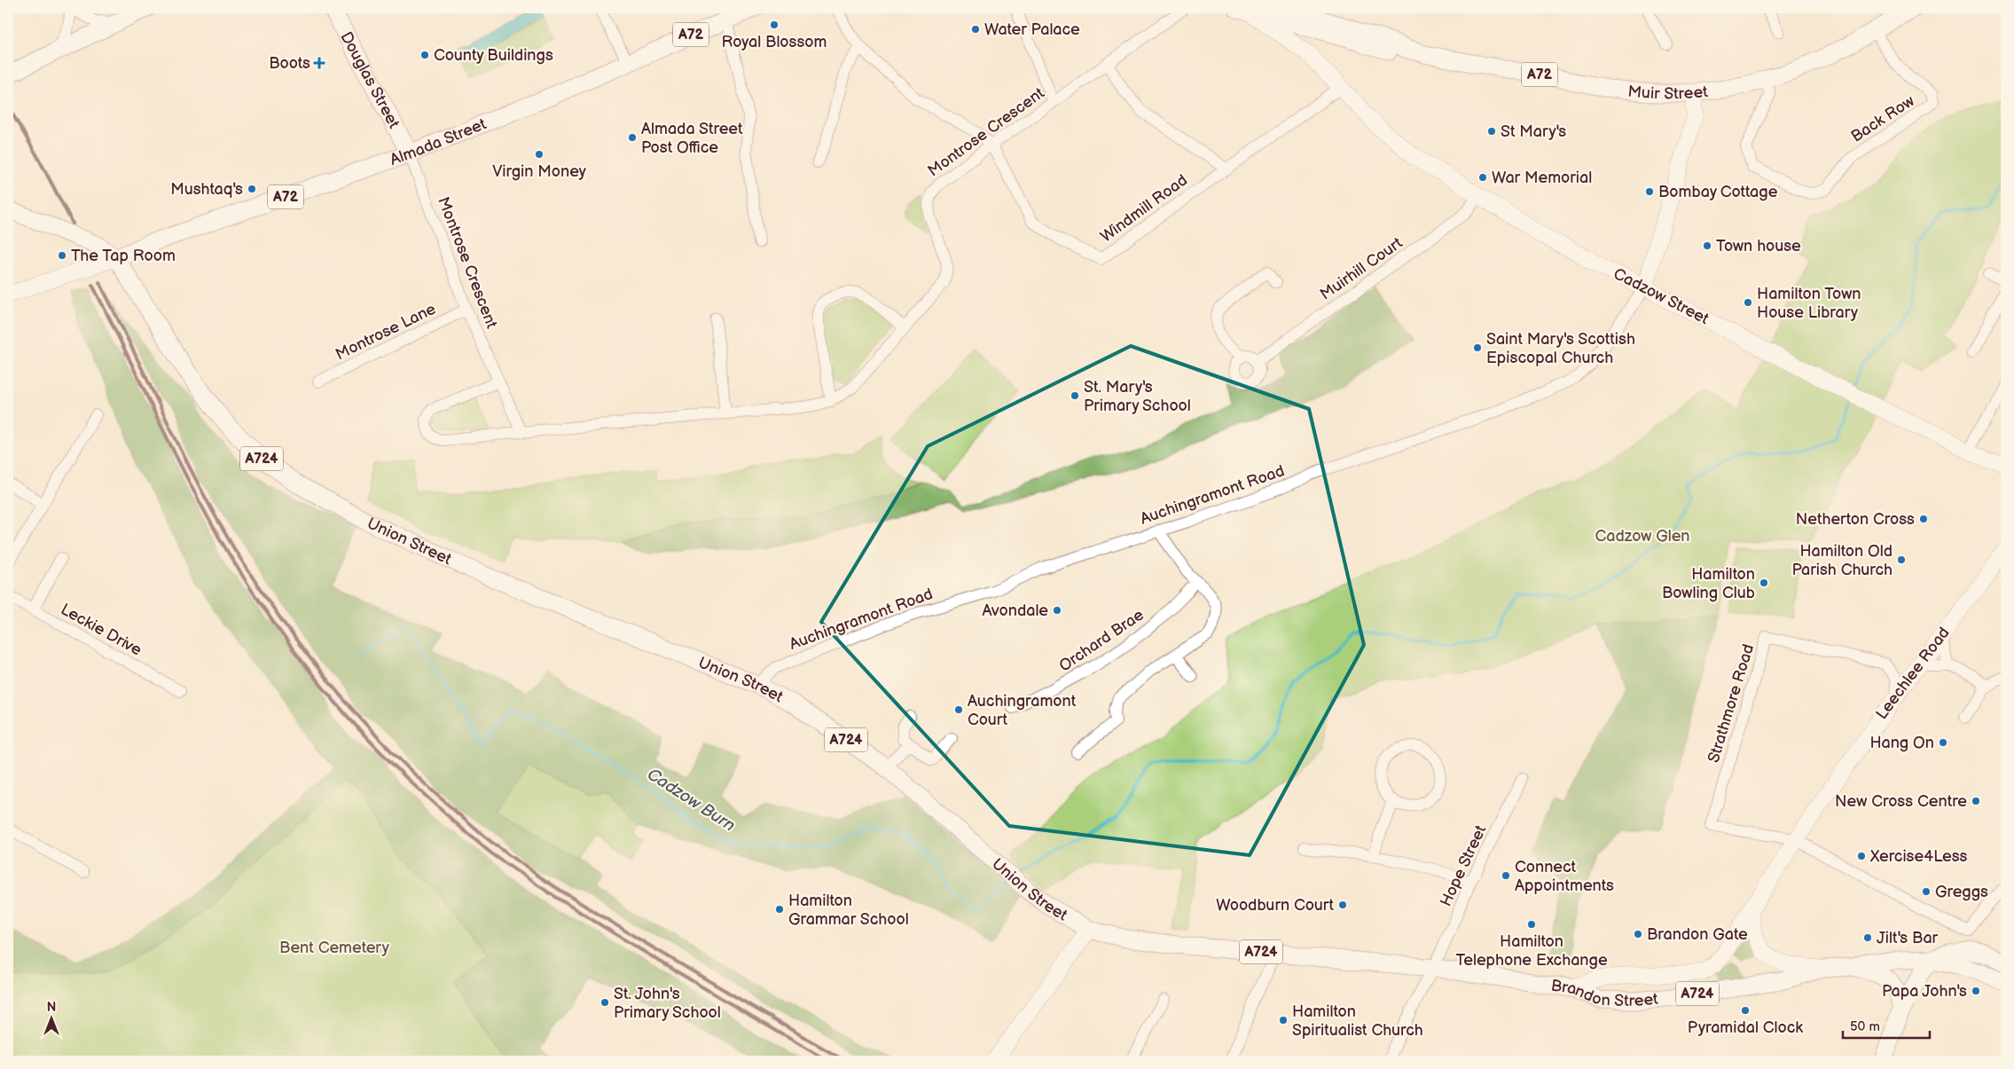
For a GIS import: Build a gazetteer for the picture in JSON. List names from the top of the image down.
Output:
{
  "streets": {
    "main road": [
      "A72",
      "Douglas Street",
      "Muir Street",
      "Almada Street",
      "Cadzow Street",
      "A724",
      "Union Street",
      "Leechlee Road",
      "Brandon Street"
    ],
    "street": [
      "Back Row",
      "Montrose Crescent",
      "Windmill Road",
      "Muirhill Court",
      "Montrose Lane",
      "Auchingramont Road",
      "Leckie Drive",
      "Orchard Brae",
      "Strathmore Road",
      "Hope Street"
    ]
  },
  "crossings": [
    ["Douglas Street", "Montrose Crescent"],
    ["Douglas Street", "Almada Street"],
    ["Muir Street", "Back Row"],
    ["Muir Street", "Windmill Road"],
    ["Muir Street", "Cadzow Street"],
    ["Montrose Crescent", "Almada Street"],
    ["Montrose Crescent", "Windmill Road"],
    ["Montrose Crescent", "Montrose Lane"],
    ["Almada Street", "A724"],
    ["Almada Street", "Union Street"],
    ["Windmill Road", "Cadzow Street"],
    ["Muirhill Court", "Cadzow Street"],
    ["Cadzow Street", "Auchingramont Road"],
    ["A724", "Union Street"],
    ["Auchingramont Road", "Union Street"],
    ["Union Street", "Hope Street"],
    ["Union Street", "Brandon Street"],
    ["Leechlee Road", "Strathmore Road"],
    ["Leechlee Road", "Brandon Street"],
    ["Hope Street", "Brandon Street"]
  ],
  "water": ["Cadzow Burn"],
  "parks": ["Cadzow Glen", "Bent Cemetery"],
  "places": {
    "other": [
      "Royal Blossom",
      "Water Palace",
      "County Buildings",
      "St Mary's",
      "Almada Street Post Office",
      "Virgin Money",
      "War Memorial",
      "Mushtaq's",
      "Bombay Cottage",
      "Town house",
      "The Tap Room",
      "Hamilton Town House Library",
      "Saint Mary's Scottish Episcopal Church",
      "St. Mary's Primary School",
      "Netherton Cross",
      "Hamilton Old Parish Church",
      "Hamilton Bowling Club",
      "Avondale",
      "Auchingramont Court",
      "Hang On",
      "New Cross Centre",
      "Xercise4Less",
      "Connect Appointments",
      "Greggs",
      "Woodburn Court",
      "Hamilton Grammar School",
      "Hamilton Telephone Exchange",
      "Brandon Gate",
      "Jilt's Bar",
      "Papa John's",
      "St. John's Primary School",
      "Pyramidal Clock",
      "Hamilton Spiritualist Church"
    ],
    "health": ["Boots"]
  },
  "scale_bar": "50 m",
  "north": "top"
}
